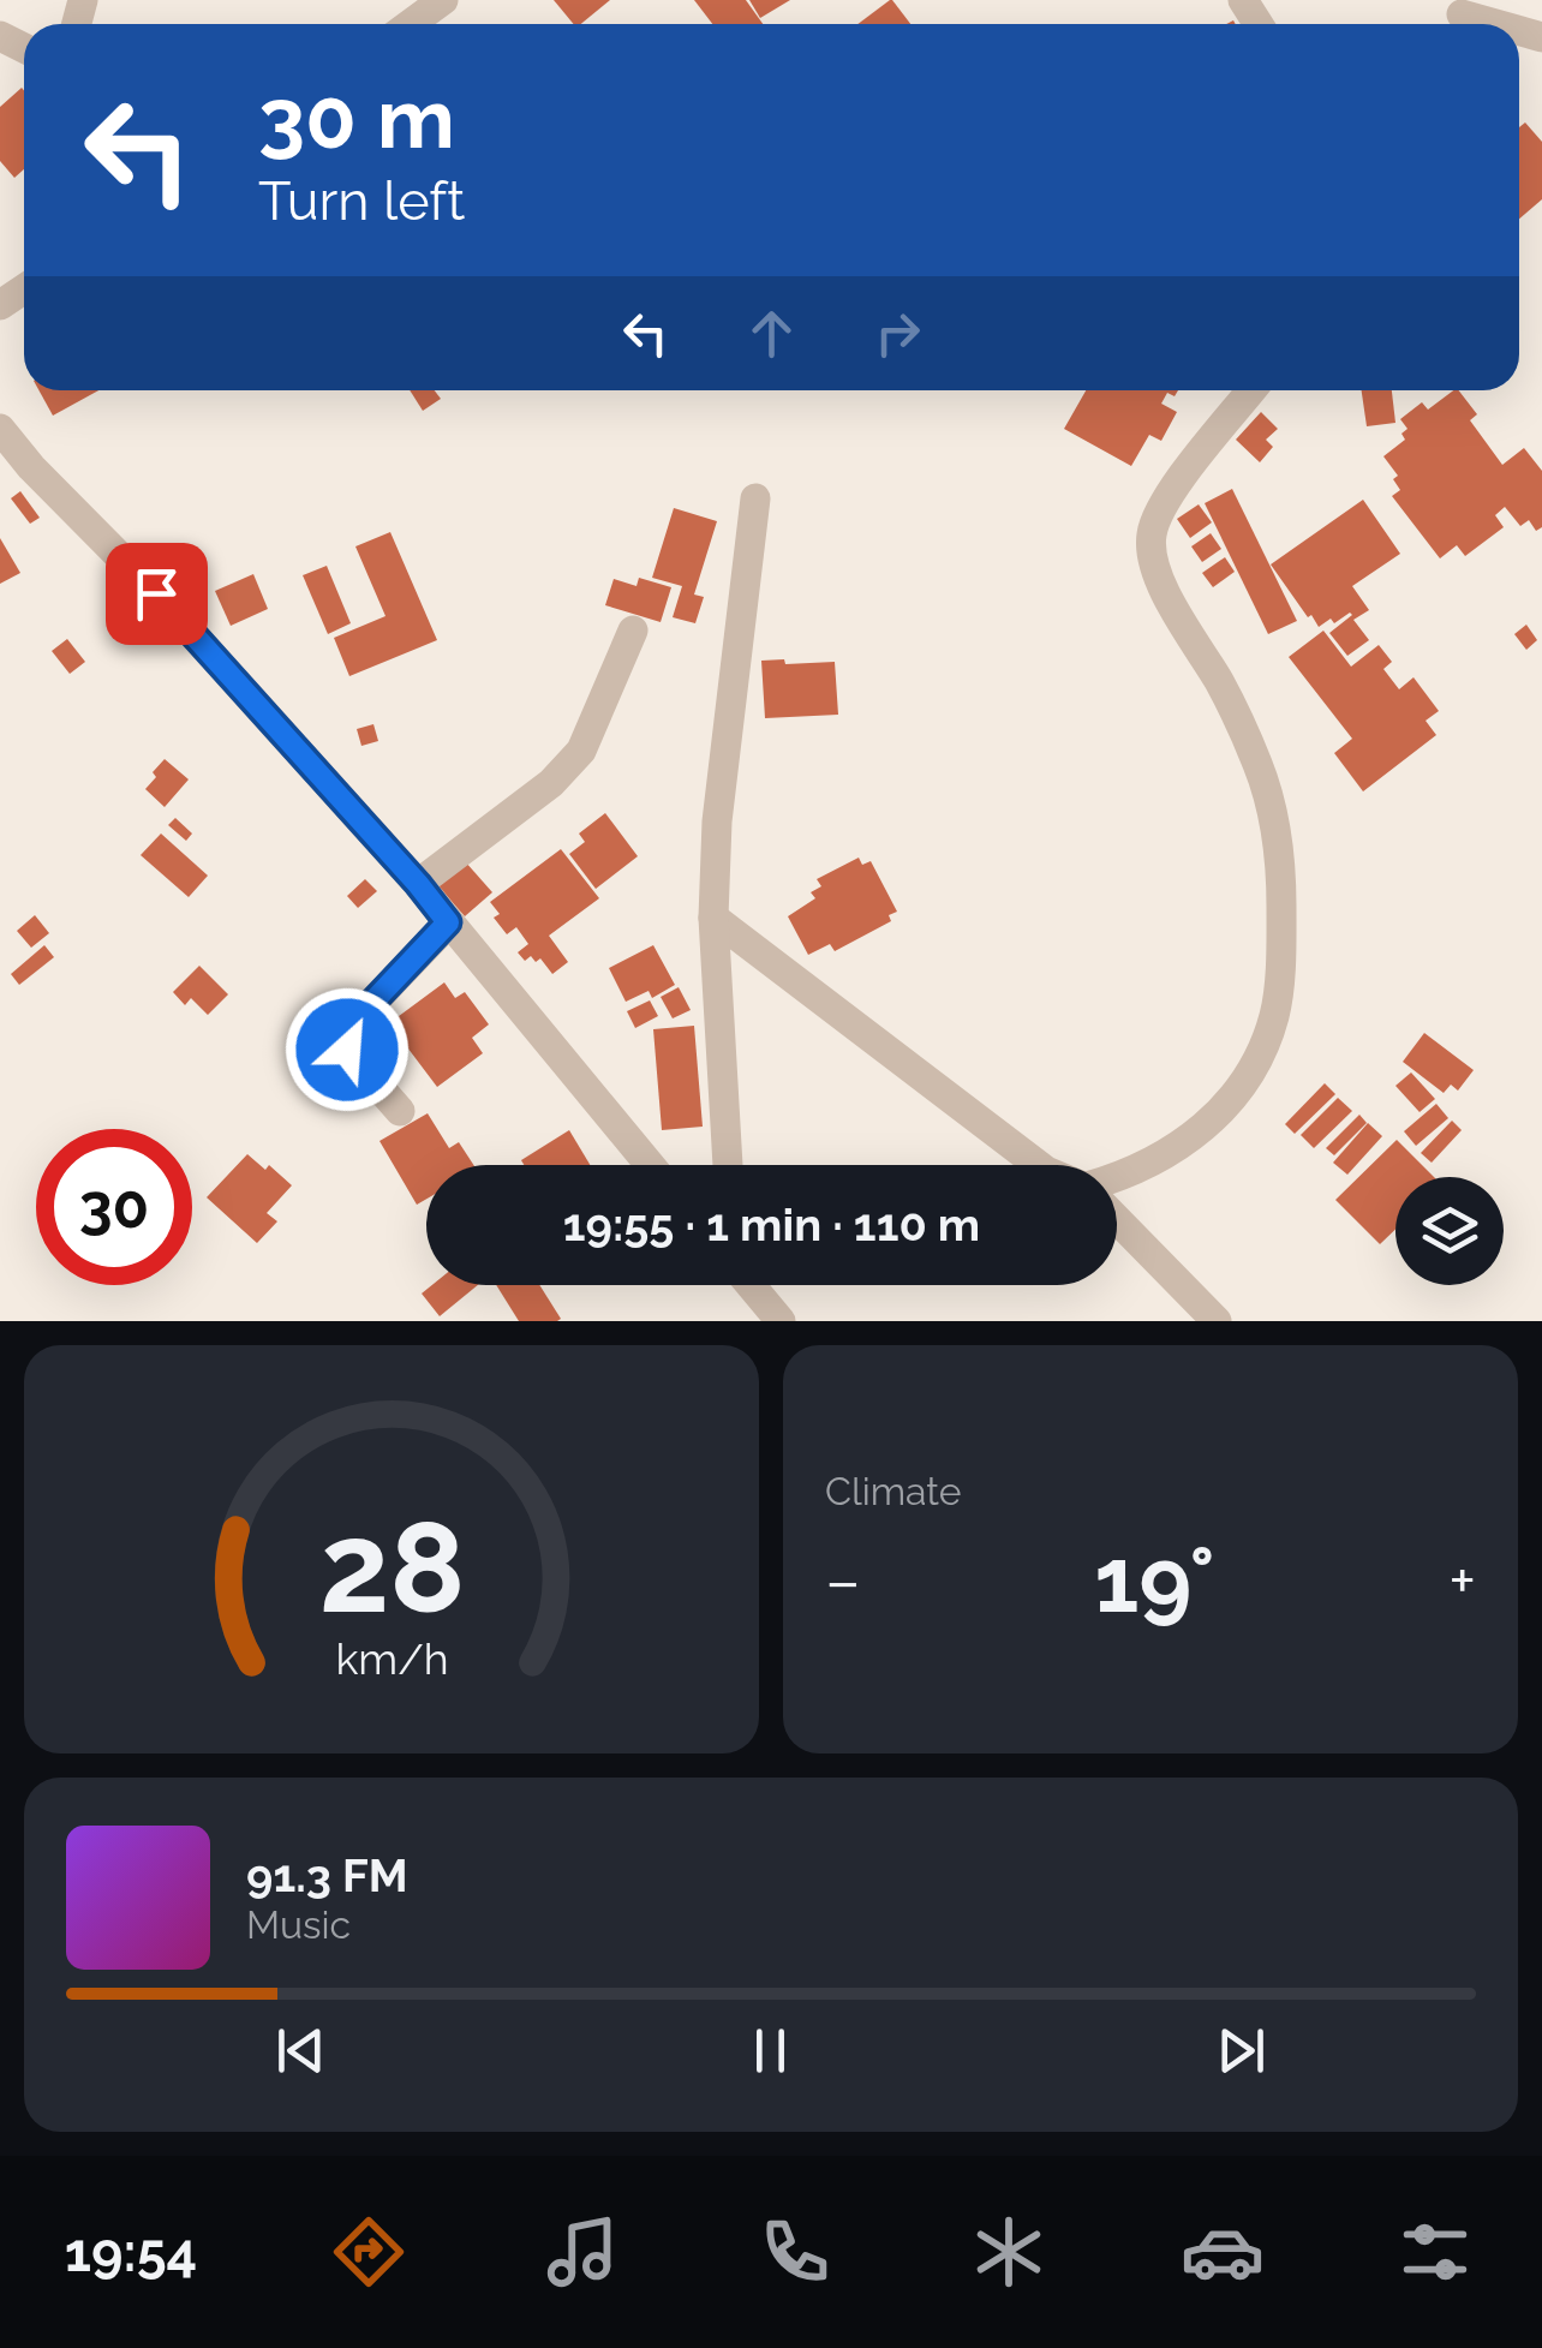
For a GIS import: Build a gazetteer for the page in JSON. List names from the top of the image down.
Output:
{
  "page": {
    "turn": ["30 m", "Turn left"],
    "limit": "30",
    "trip": "19:55 · 1 min · 110 m",
    "tile": "Climate",
    "heat": ["−", "19°", "+"],
    "song": ["91.3 FM", "Music"],
    "tabs": "19:54",
    "gauge": ["28", "km/h"]
  }
}
